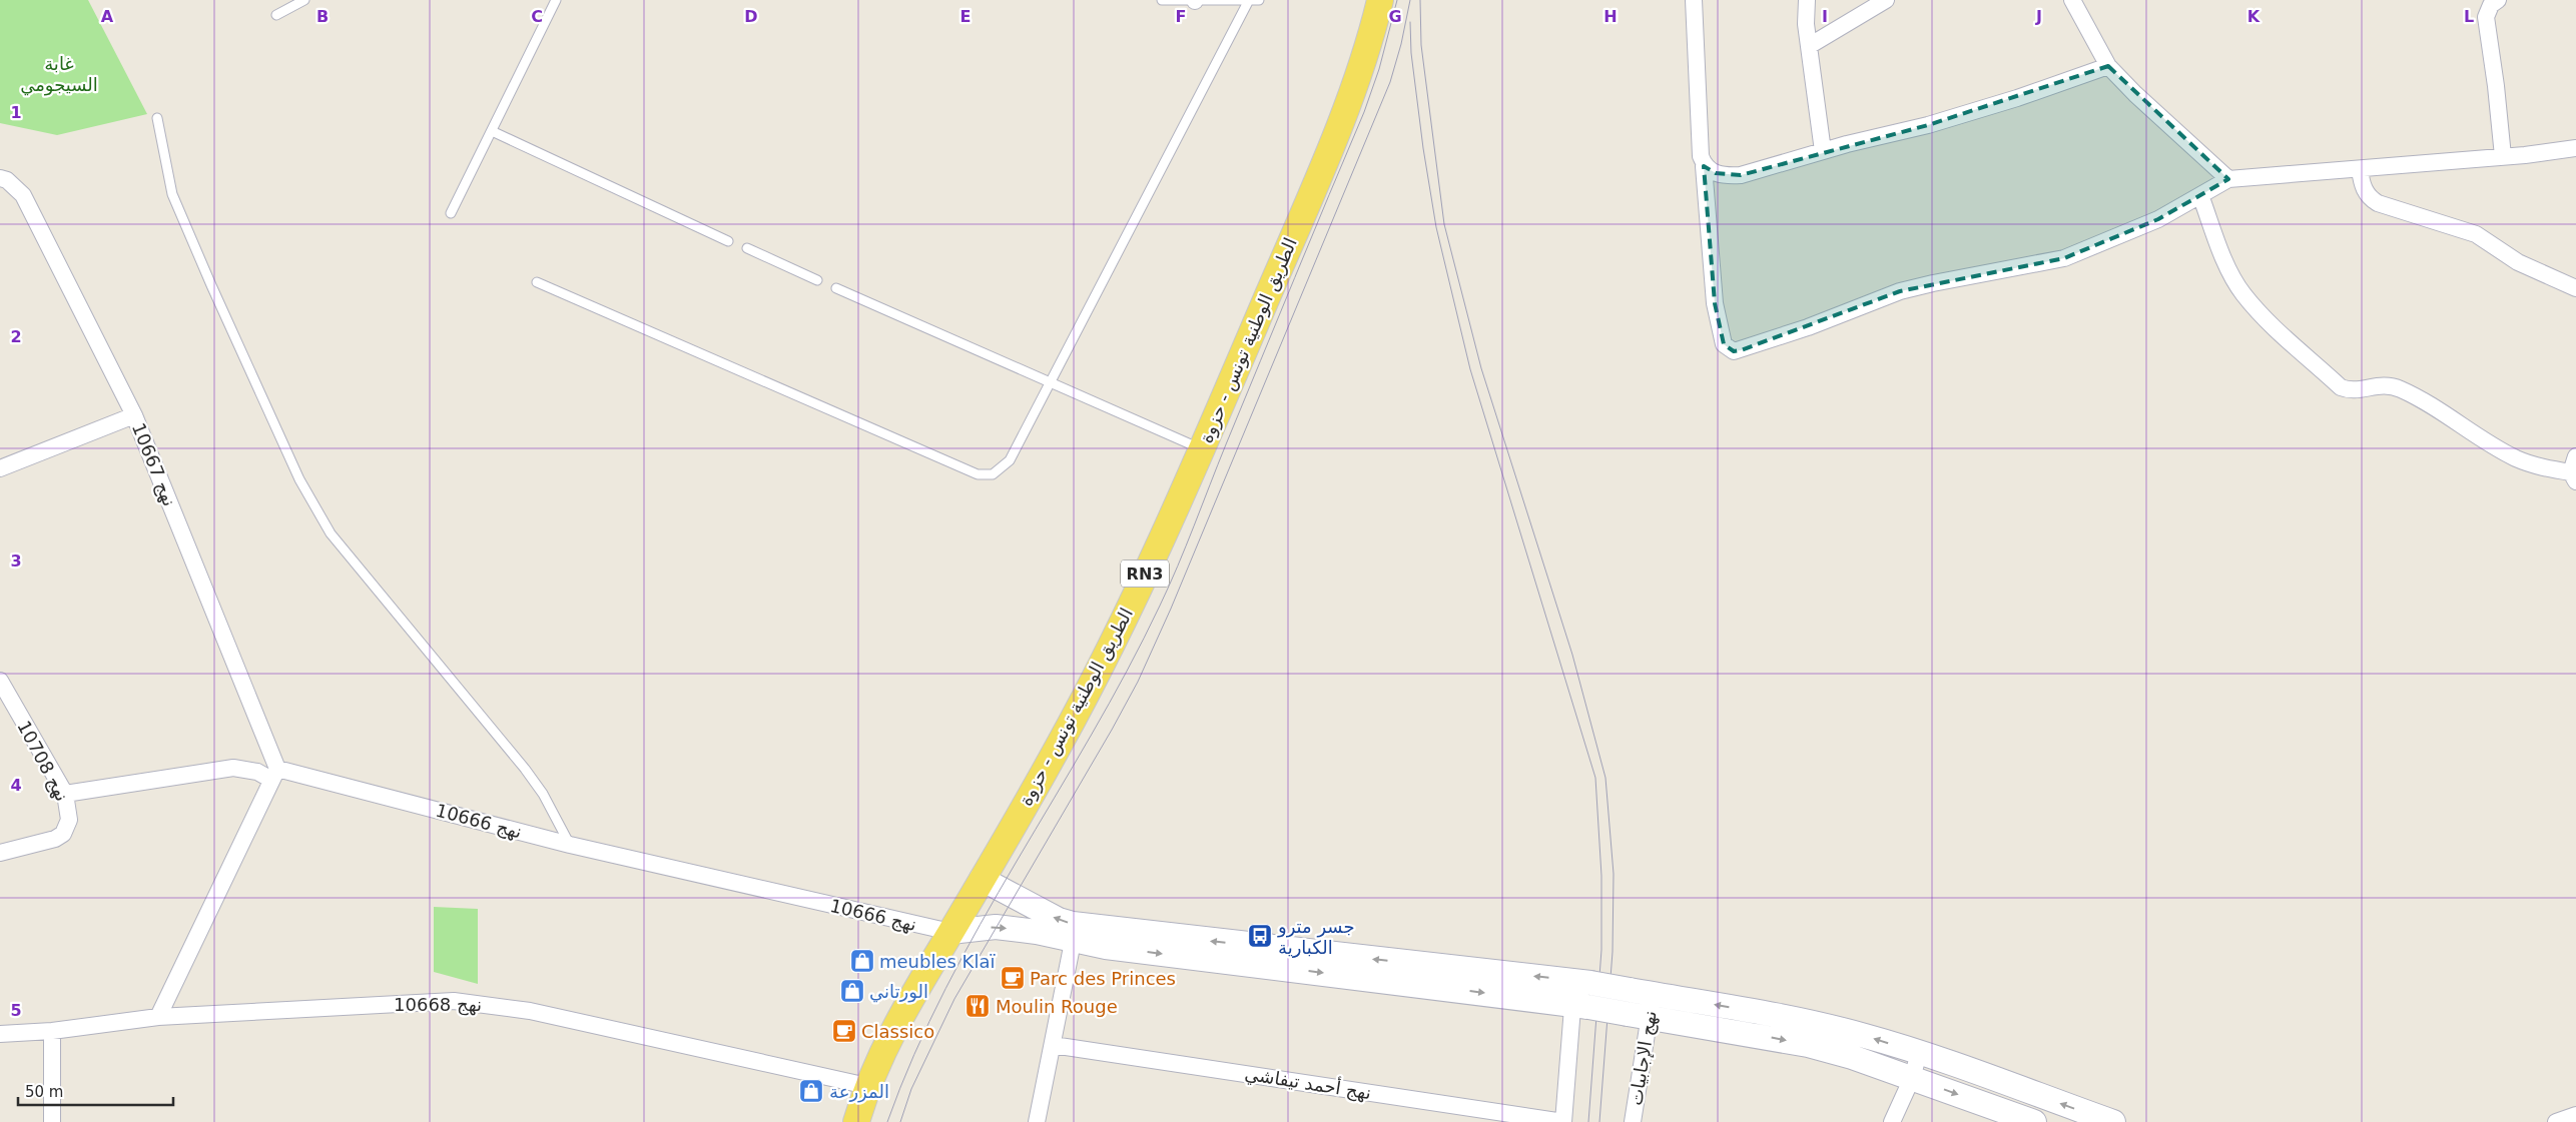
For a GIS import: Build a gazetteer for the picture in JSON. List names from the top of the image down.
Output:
{
  "streets": {
    "main road": ["الطريق الوطنية تونس - حزوة", "RN3"],
    "street": [
      "نهج 10667",
      "نهج 10708",
      "نهج 10666",
      "نهج 10668",
      "نهج الإجابيات",
      "نهج أحمد تيفاشي"
    ]
  },
  "crossings": [
    ["الطريق الوطنية تونس - حزوة", "نهج 10666"],
    ["الطريق الوطنية تونس - حزوة", "نهج 10668"],
    ["نهج 10667", "نهج 10666"]
  ],
  "parks": ["غابة السيجومي"],
  "places": {
    "bus stop": ["جسر مترو الكبارية"],
    "shop": ["meubles Klaï", "الورتاني", "المزرعة"],
    "cafe": ["Parc des Princes", "Classico"],
    "restaurant": ["Moulin Rouge"]
  },
  "scale_bar": "50 m",
  "grid": {
    "columns": [
      "A",
      "B",
      "C",
      "D",
      "E",
      "F",
      "G",
      "H",
      "I",
      "J",
      "K",
      "L"
    ],
    "rows": [
      "1",
      "2",
      "3",
      "4",
      "5"
    ]
  }
}
